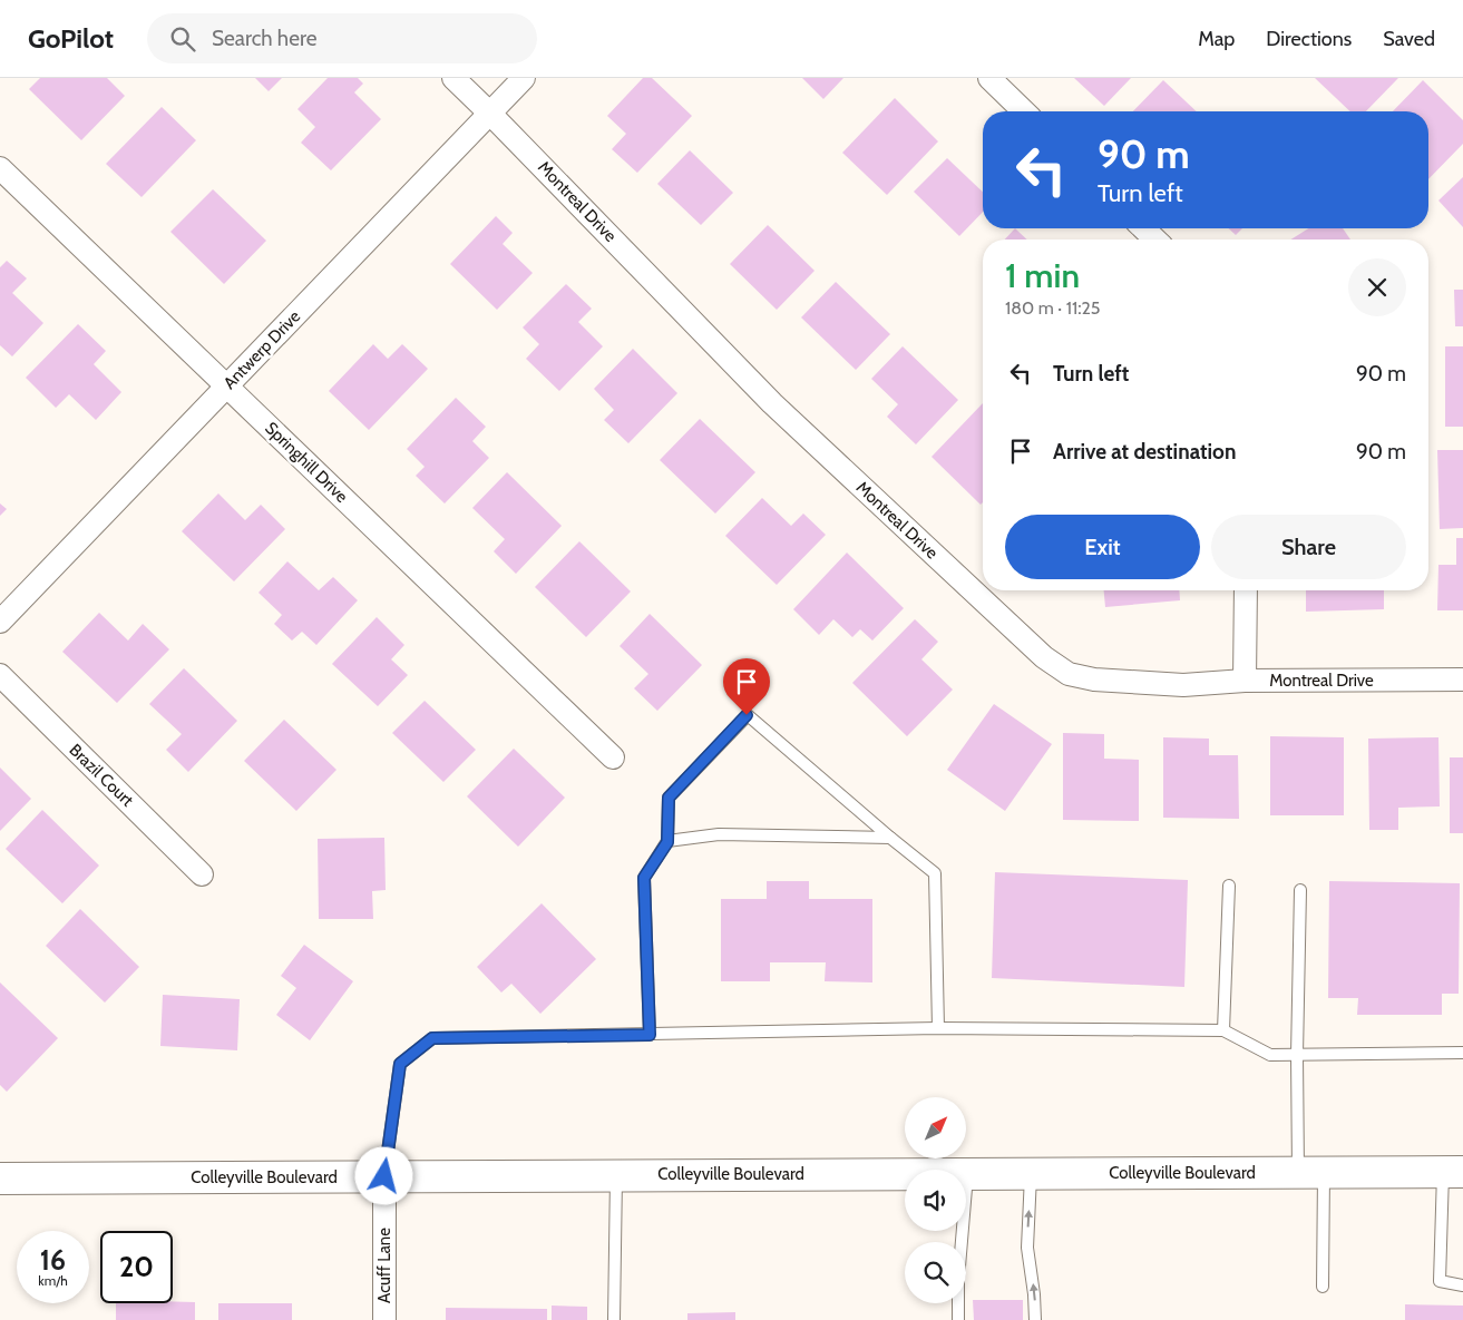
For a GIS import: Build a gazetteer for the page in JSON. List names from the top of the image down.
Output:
{
  "streets": {
    "main road": ["Colleyville Boulevard"],
    "street": [
      "Montreal Drive",
      "Antwerp Drive",
      "Springhill Drive",
      "Brazil Court",
      "Acuff Lane"
    ]
  },
  "crossings": [
    ["Montreal Drive", "Antwerp Drive"],
    ["Antwerp Drive", "Springhill Drive"],
    ["Colleyville Boulevard", "Acuff Lane"]
  ],
  "north": "top right",
  "page": {
    "header": "GoPilot",
    "search": "Search here",
    "nav": ["Map", "Directions", "Saved"],
    "turn": ["90 m", "Turn left"],
    "heading": ["1 min", "180 m · 11:25"],
    "list": [
      {
        "name": "Turn left",
        "value": "90 m"
      },
      {
        "name": "Arrive at destination",
        "value": "90 m"
      }
    ],
    "buttons": ["Exit", "Share"],
    "speed": "16 km/h",
    "limit": "20"
  }
}
